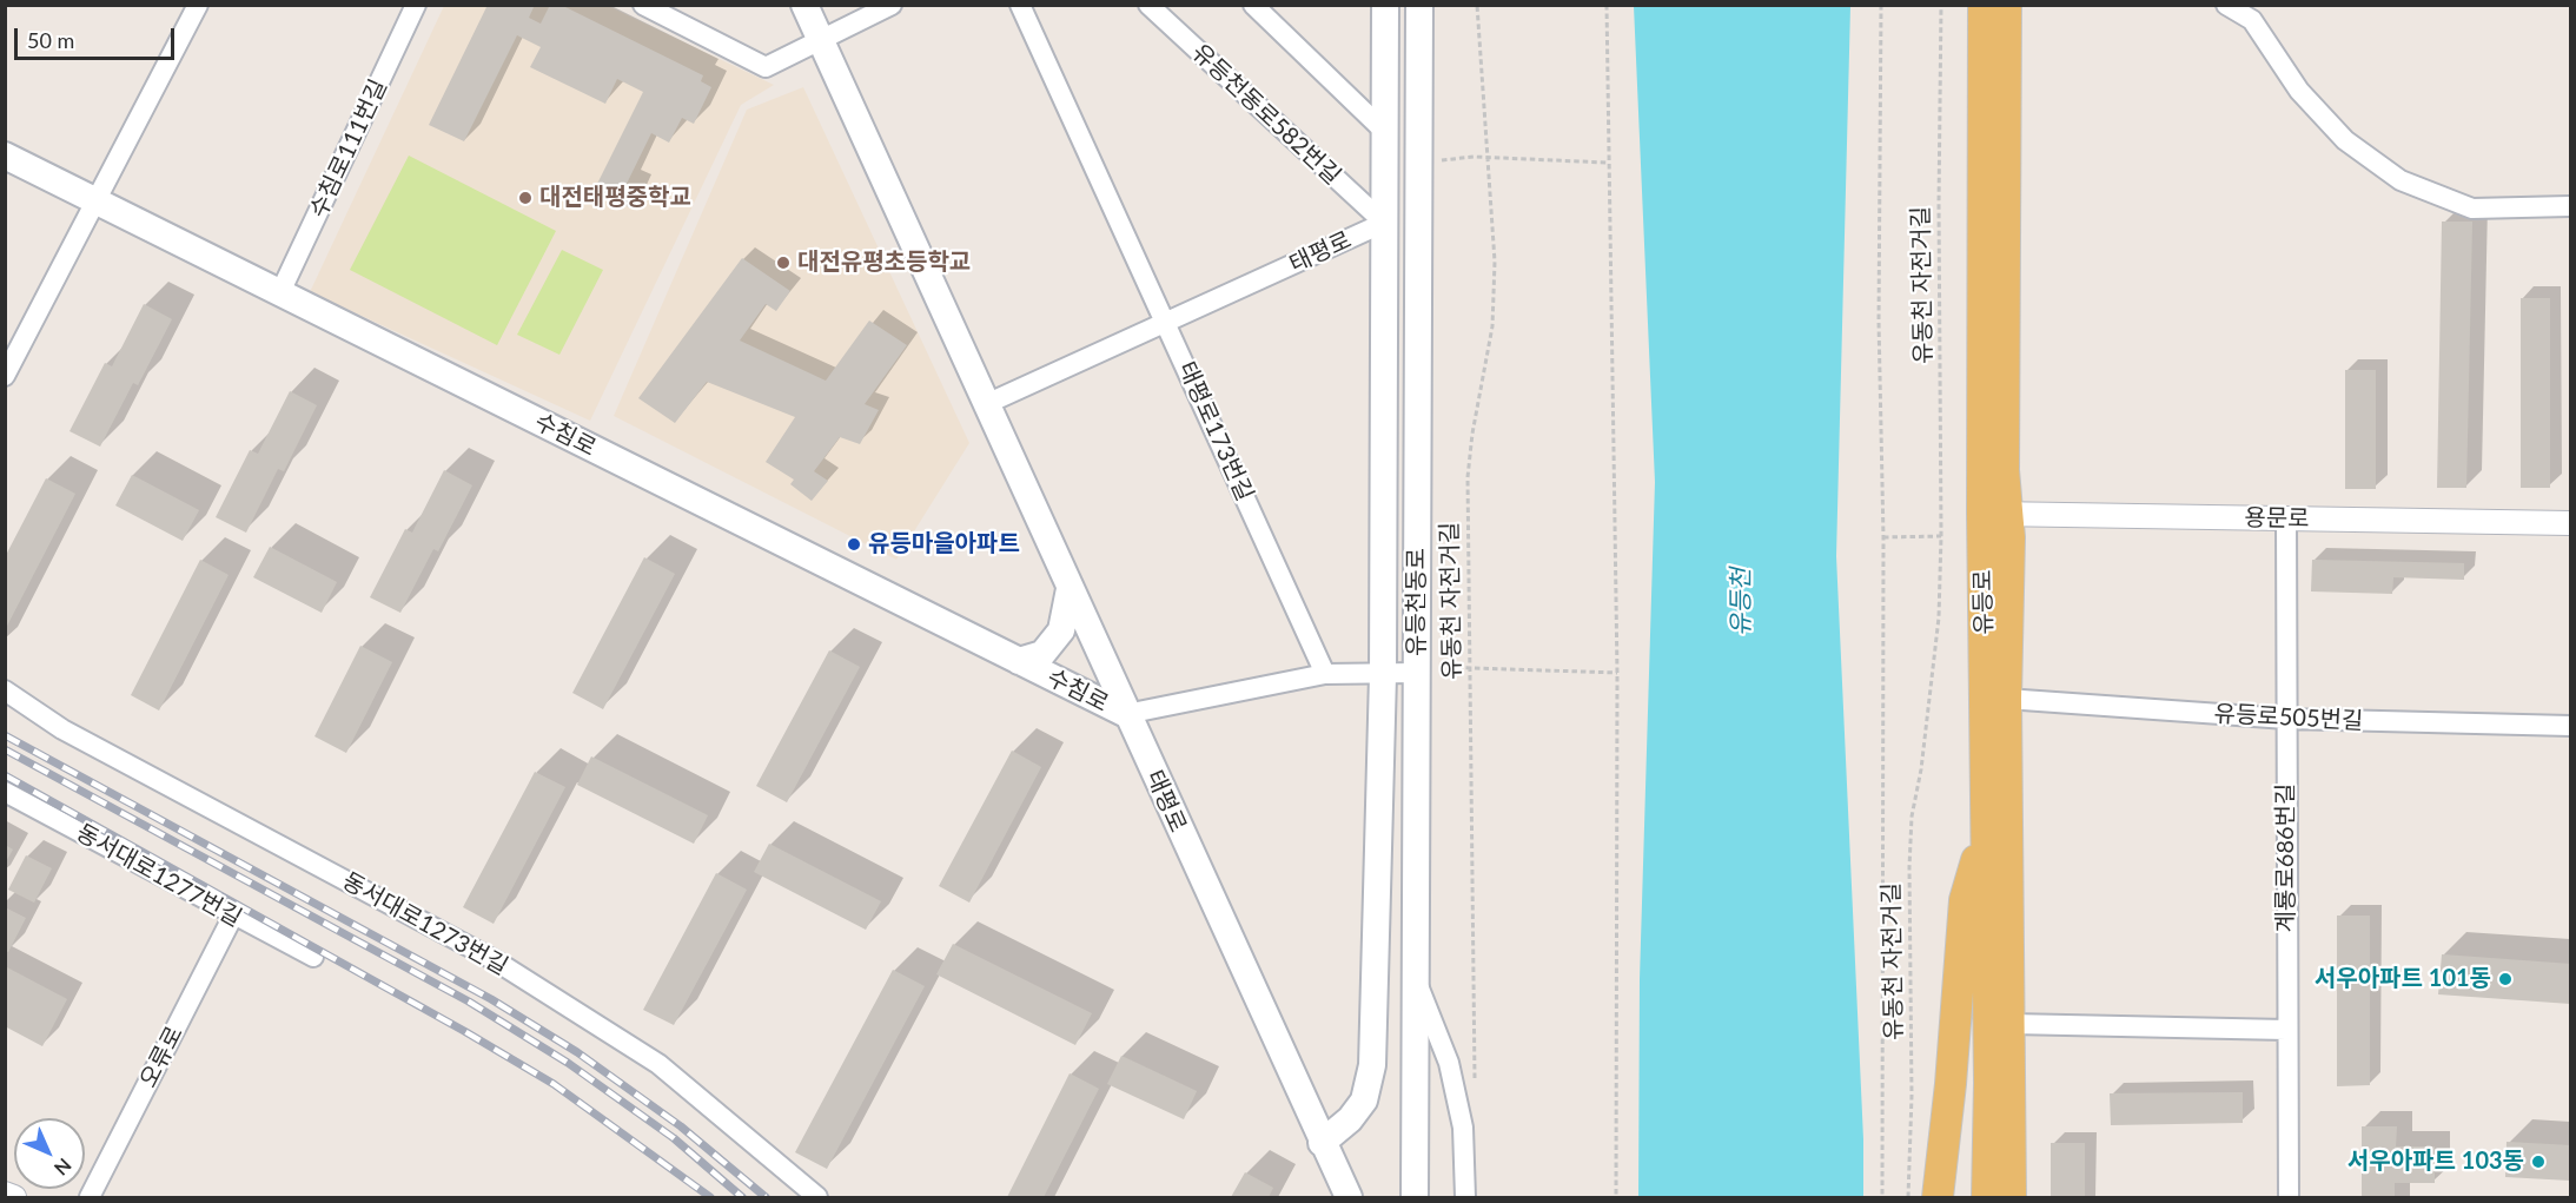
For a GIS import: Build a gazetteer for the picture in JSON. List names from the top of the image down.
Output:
{
  "streets": {
    "main road": [
      "태평로",
      "수침로",
      "유등천동로",
      "유등로"
    ],
    "street": [
      "유등천동로582번길",
      "수침로111번길",
      "태평로173번길",
      "용문로",
      "유등로505번길",
      "계룡로686번길",
      "동서대로1277번길",
      "동서대로1273번길",
      "오류로"
    ],
    "path": ["유동천 자전거길"]
  },
  "crossings": [
    ["유등천동로582번길", "태평로"],
    ["유등천동로582번길", "유등천동로"],
    ["수침로111번길", "수침로"],
    ["태평로", "태평로173번길"],
    ["태평로", "수침로"],
    ["태평로", "유등천동로"],
    ["용문로", "유등로"],
    ["용문로", "계룡로686번길"],
    ["유등로", "유등로505번길"],
    ["유등로505번길", "계룡로686번길"],
    ["동서대로1277번길", "오류로"]
  ],
  "water": ["유등천"],
  "places": [
    "대전태평중학교",
    "대전유평초등학교",
    "유등마을아파트",
    "서우아파트 101동",
    "서우아파트 103동"
  ],
  "scale_bar": "50 m",
  "north": "bottom right"
}
